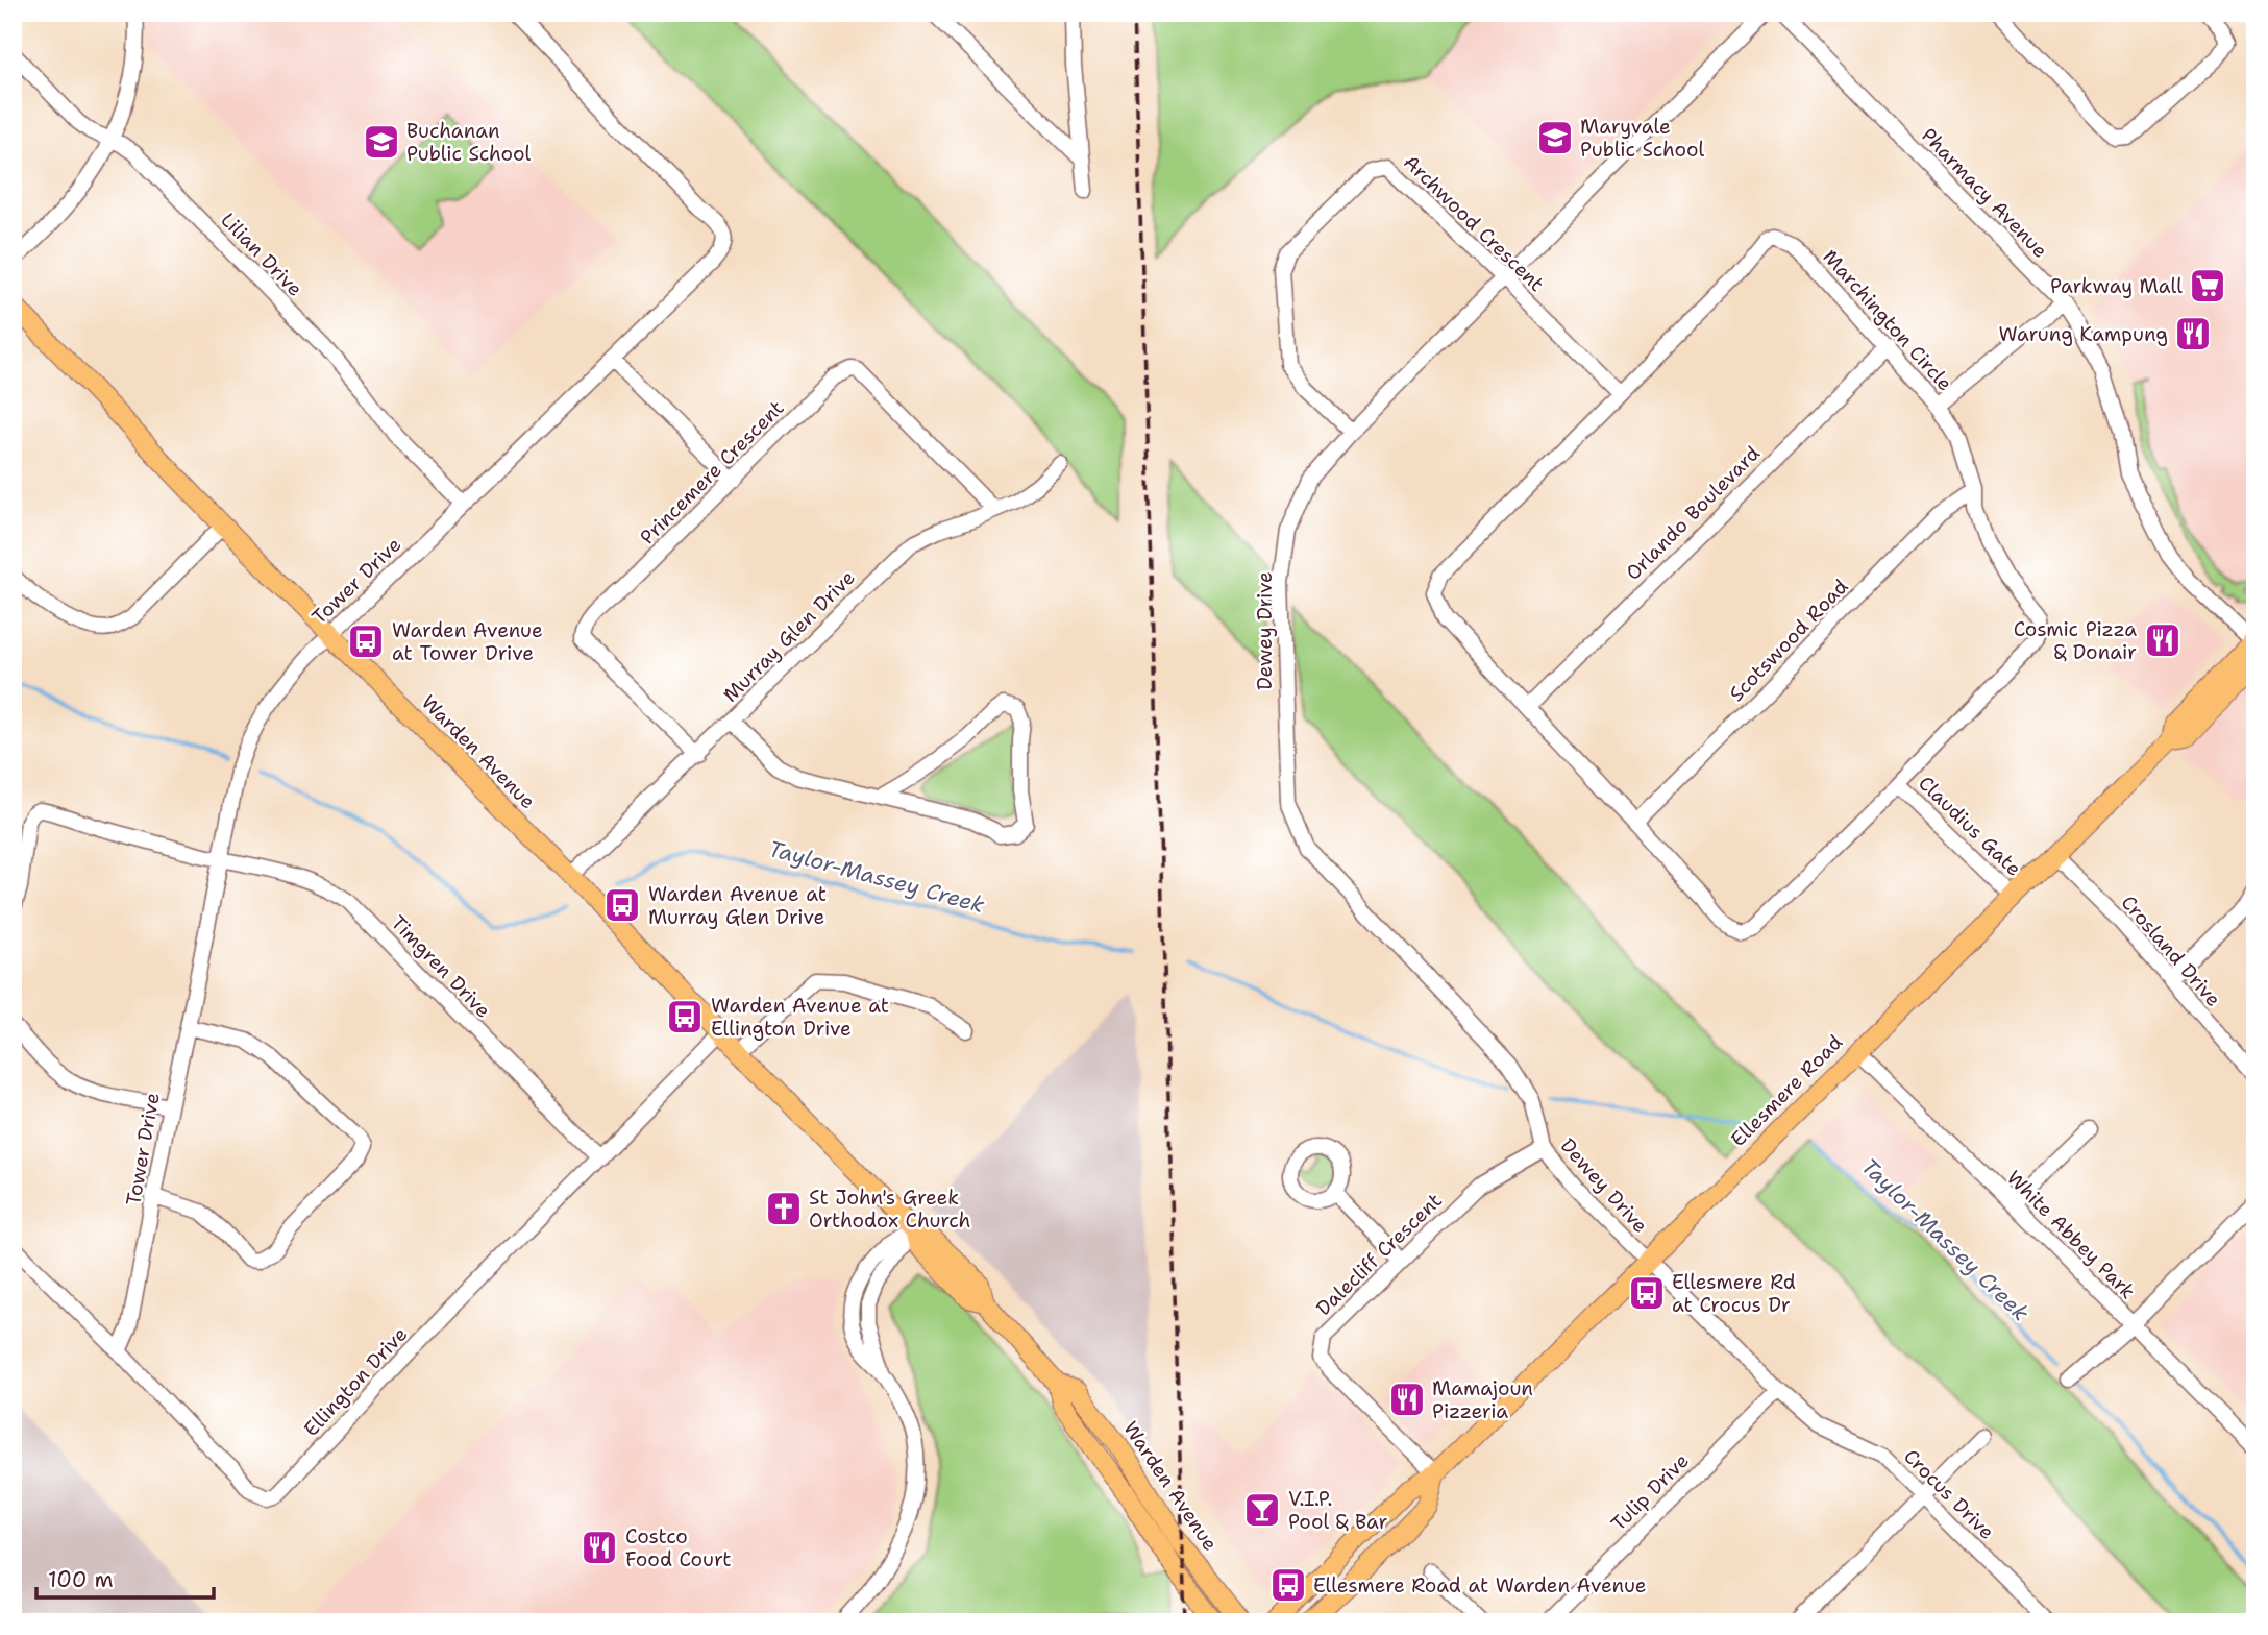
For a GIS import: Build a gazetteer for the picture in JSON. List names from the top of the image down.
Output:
{
  "streets": {
    "main road": ["Warden Avenue", "Ellesmere Road"],
    "street": [
      "Pharmacy Avenue",
      "Archwood Crescent",
      "Lilian Drive",
      "Marchington Circle",
      "Princemere Crescent",
      "Orlando Boulevard",
      "Tower Drive",
      "Dewey Drive",
      "Murray Glen Drive",
      "Scotswood Road",
      "Claudius Gate",
      "Crosland Drive",
      "Timgren Drive",
      "White Abbey Park",
      "Dalecliff Crescent",
      "Ellington Drive",
      "Tulip Drive",
      "Crocus Drive"
    ]
  },
  "crossings": [
    ["Pharmacy Avenue", "Ellesmere Road"],
    ["Archwood Crescent", "Marchington Circle"],
    ["Archwood Crescent", "Dewey Drive"],
    ["Lilian Drive", "Tower Drive"],
    ["Marchington Circle", "Orlando Boulevard"],
    ["Marchington Circle", "Scotswood Road"],
    ["Marchington Circle", "Claudius Gate"],
    ["Princemere Crescent", "Murray Glen Drive"],
    ["Tower Drive", "Warden Avenue"],
    ["Tower Drive", "Timgren Drive"],
    ["Tower Drive", "Ellington Drive"],
    ["Dewey Drive", "Ellesmere Road"],
    ["Dewey Drive", "Dalecliff Crescent"],
    ["Dewey Drive", "Crocus Drive"],
    ["Murray Glen Drive", "Warden Avenue"],
    ["Warden Avenue", "Ellington Drive"],
    ["Claudius Gate", "Ellesmere Road"],
    ["Crosland Drive", "Ellesmere Road"],
    ["Timgren Drive", "Ellington Drive"],
    ["Ellesmere Road", "White Abbey Park"],
    ["Ellesmere Road", "Dalecliff Crescent"],
    ["Ellesmere Road", "Crocus Drive"],
    ["Tulip Drive", "Crocus Drive"]
  ],
  "water": ["Taylor-Massey Creek"],
  "places": {
    "school or university": ["Maryvale Public School", "Buchanan Public School"],
    "supermarket": ["Parkway Mall"],
    "restaurant": [
      "Warung Kampung",
      "Cosmic Pizza & Donair",
      "Mamajoun Pizzeria",
      "Costco Food Court"
    ],
    "bus stop": [
      "Warden Avenue at Tower Drive",
      "Warden Avenue at Murray Glen Drive",
      "Warden Avenue at Ellington Drive",
      "Ellesmere Rd at Crocus Dr",
      "Ellesmere Road at Warden Avenue"
    ],
    "church": ["St John's Greek Orthodox Church"],
    "bar": ["V.I.P. Pool & Bar"]
  },
  "scale_bar": "100 m"
}
